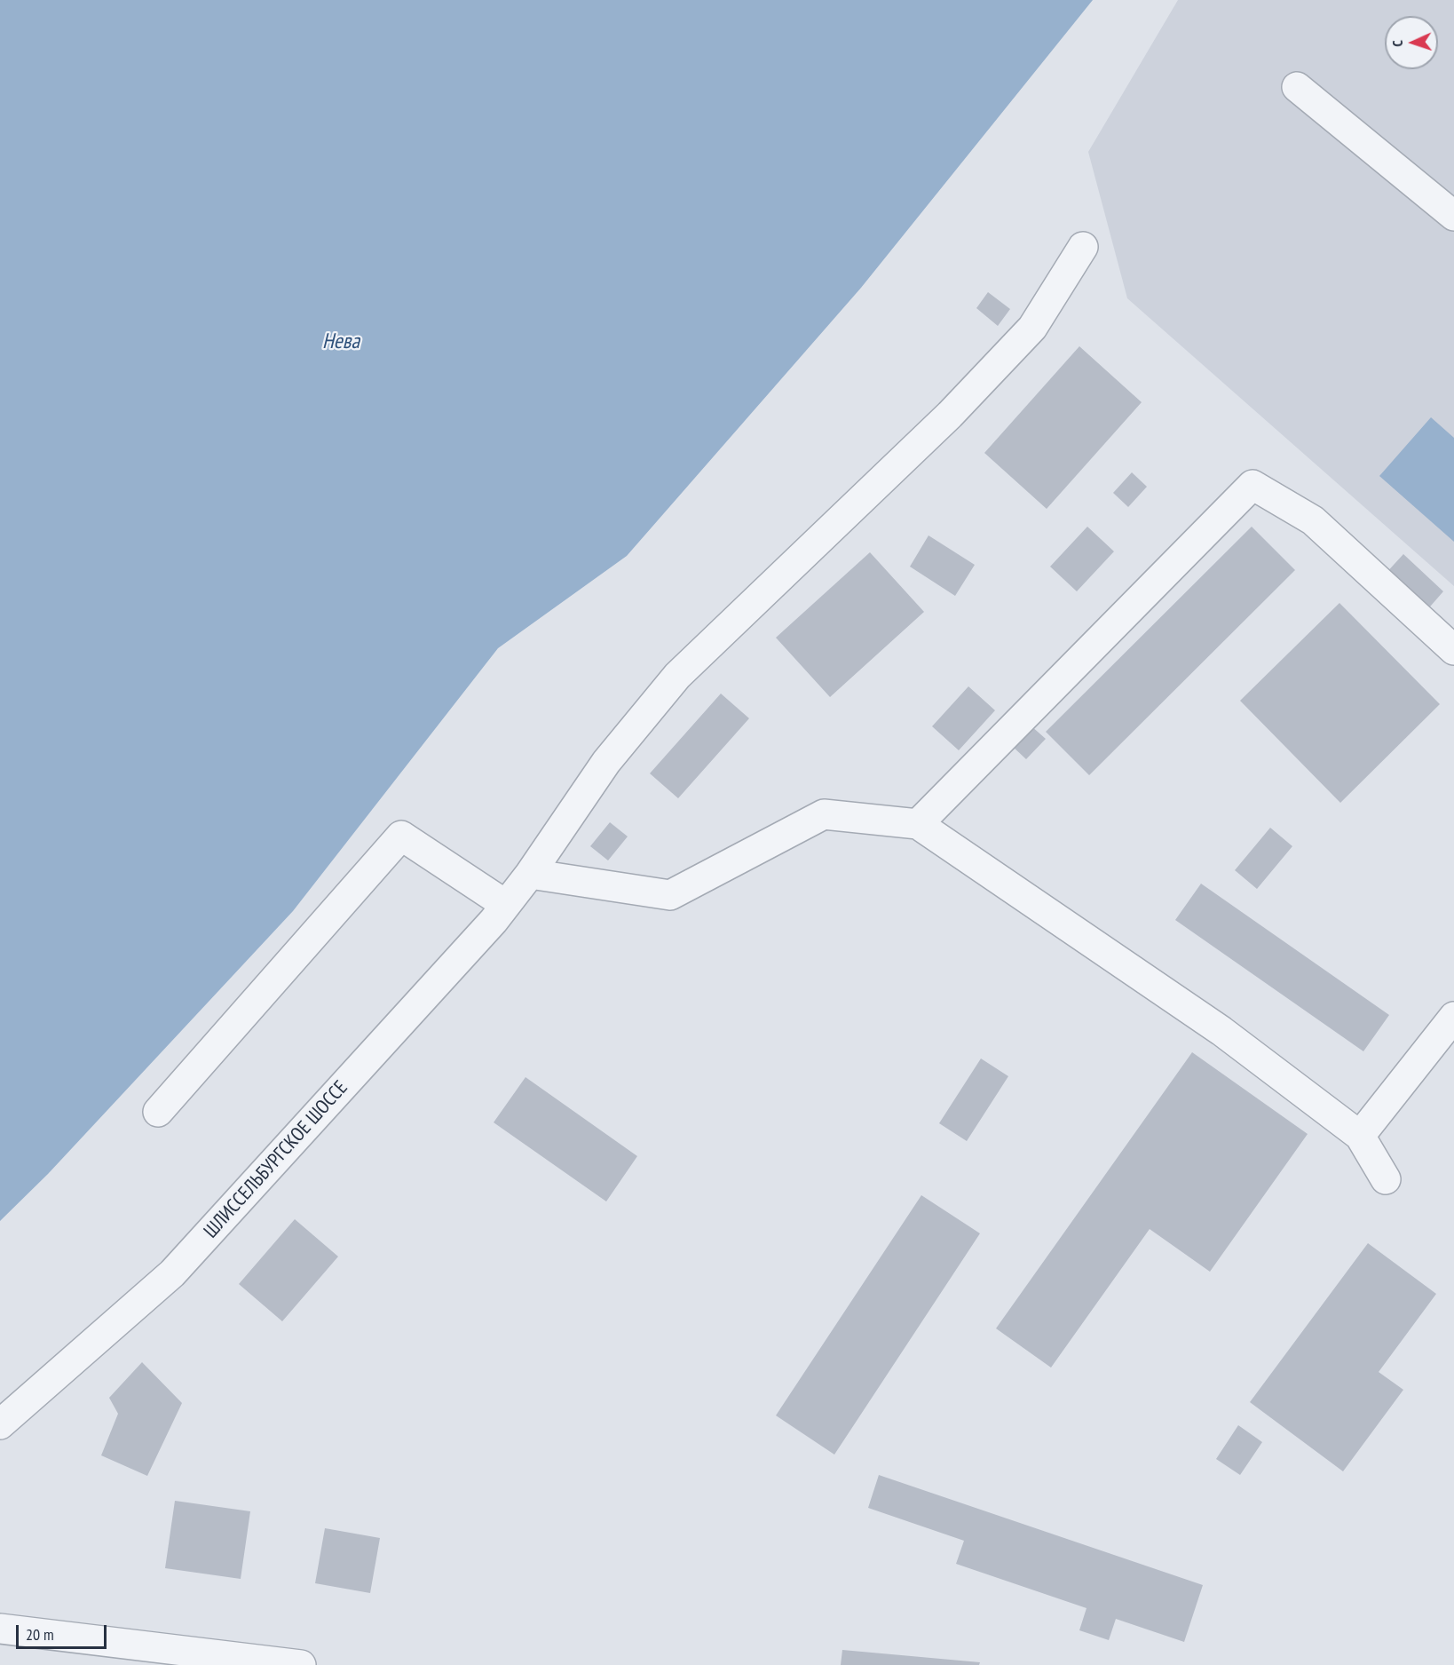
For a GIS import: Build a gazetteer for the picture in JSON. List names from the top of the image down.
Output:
{
  "streets": {
    "street": ["ШЛИССЕЛЬБУРГСКОЕ ШОССЕ"]
  },
  "water": ["Нева"],
  "scale_bar": "20 m",
  "north": "left"
}
